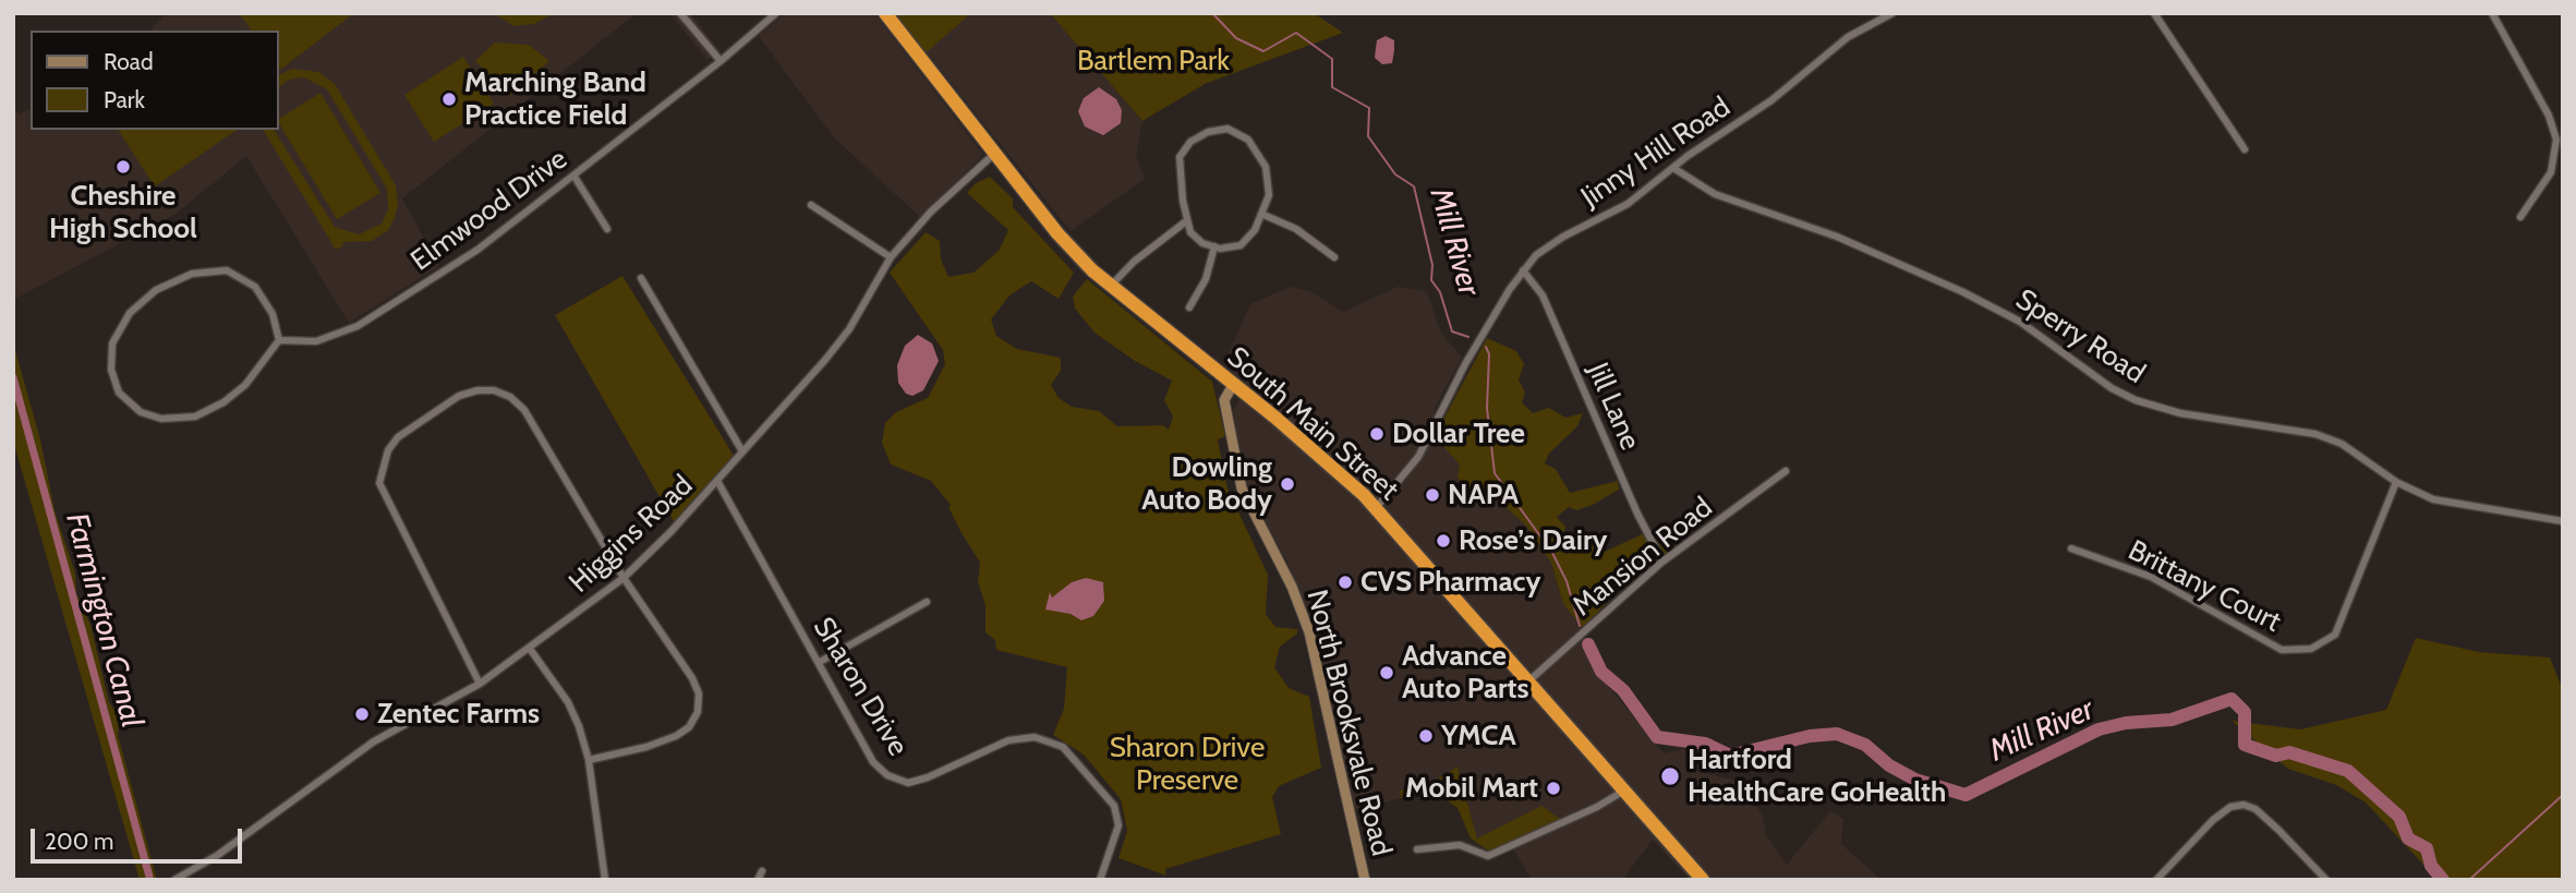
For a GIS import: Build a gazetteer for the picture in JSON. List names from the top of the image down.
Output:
{
  "streets": {
    "highway": ["South Main Street"],
    "main road": ["North Brooksvale Road"],
    "street": [
      "Jinny Hill Road",
      "Elmwood Drive",
      "Sperry Road",
      "Jill Lane",
      "Higgins Road",
      "Mansion Road",
      "Brittany Court",
      "Sharon Drive"
    ]
  },
  "crossings": [
    ["Jinny Hill Road", "Sperry Road"],
    ["Jinny Hill Road", "Jill Lane"],
    ["Jinny Hill Road", "South Main Street"],
    ["Sperry Road", "Brittany Court"],
    ["Jill Lane", "Mansion Road"],
    ["South Main Street", "Higgins Road"],
    ["South Main Street", "Mansion Road"],
    ["South Main Street", "North Brooksvale Road"],
    ["Higgins Road", "Sharon Drive"]
  ],
  "water": ["Mill River", "Farmington Canal"],
  "parks": ["Bartlem Park", "Sharon Drive Preserve"],
  "places": [
    "Marching Band Practice Field",
    "Cheshire High School",
    "Dollar Tree",
    "Dowling Auto Body",
    "NAPA",
    "Rose’s Dairy",
    "CVS Pharmacy",
    "Advance Auto Parts",
    "Zentec Farms",
    "YMCA",
    "Hartford HealthCare GoHealth",
    "Mobil Mart"
  ],
  "legend": ["Road", "Park"],
  "scale_bar": "200 m"
}
